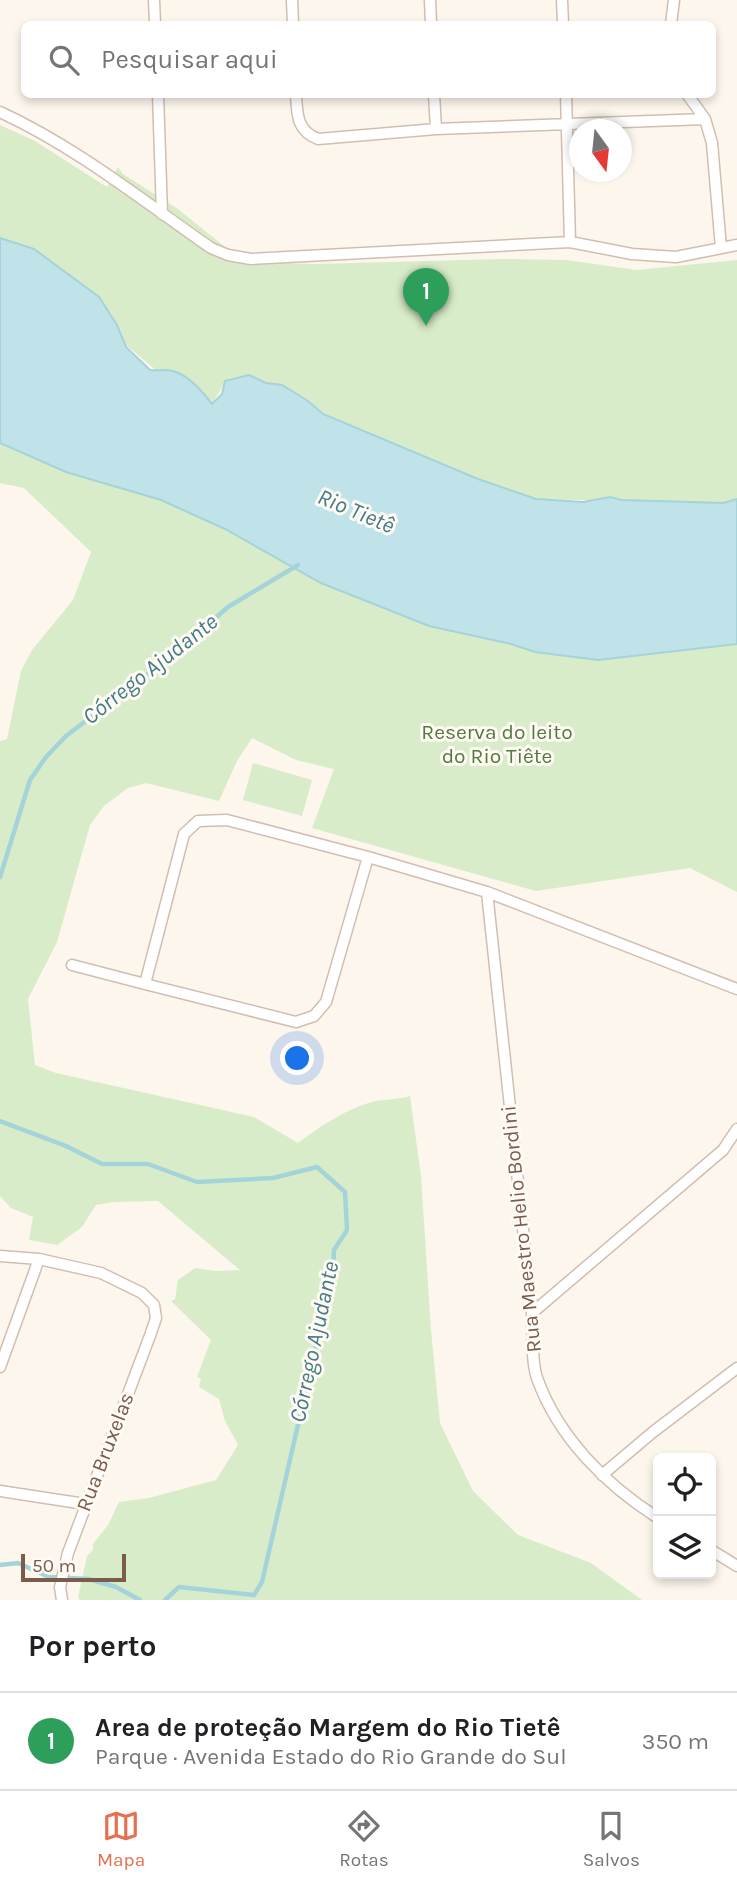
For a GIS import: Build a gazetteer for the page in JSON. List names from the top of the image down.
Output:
{
  "streets": {
    "street": ["Rua Maestro Helio Bordini", "Rua Bruxelas"]
  },
  "water": ["Rio Tietê", "Córrego Ajudante"],
  "parks": ["Reserva do leito do Rio Tiête"],
  "scale_bar": "50 m",
  "north": "bottom",
  "page": {
    "search": "Pesquisar aqui",
    "pins": "1",
    "scale": "50 m",
    "heading": "Por perto",
    "list": [
      {
        "mark": "1",
        "name": "Area de proteção Margem do Rio Tietê",
        "note": "Parque · Avenida Estado do Rio Grande do Sul",
        "value": "350 m"
      }
    ],
    "nav": ["Mapa", "Rotas", "Salvos"]
  }
}
